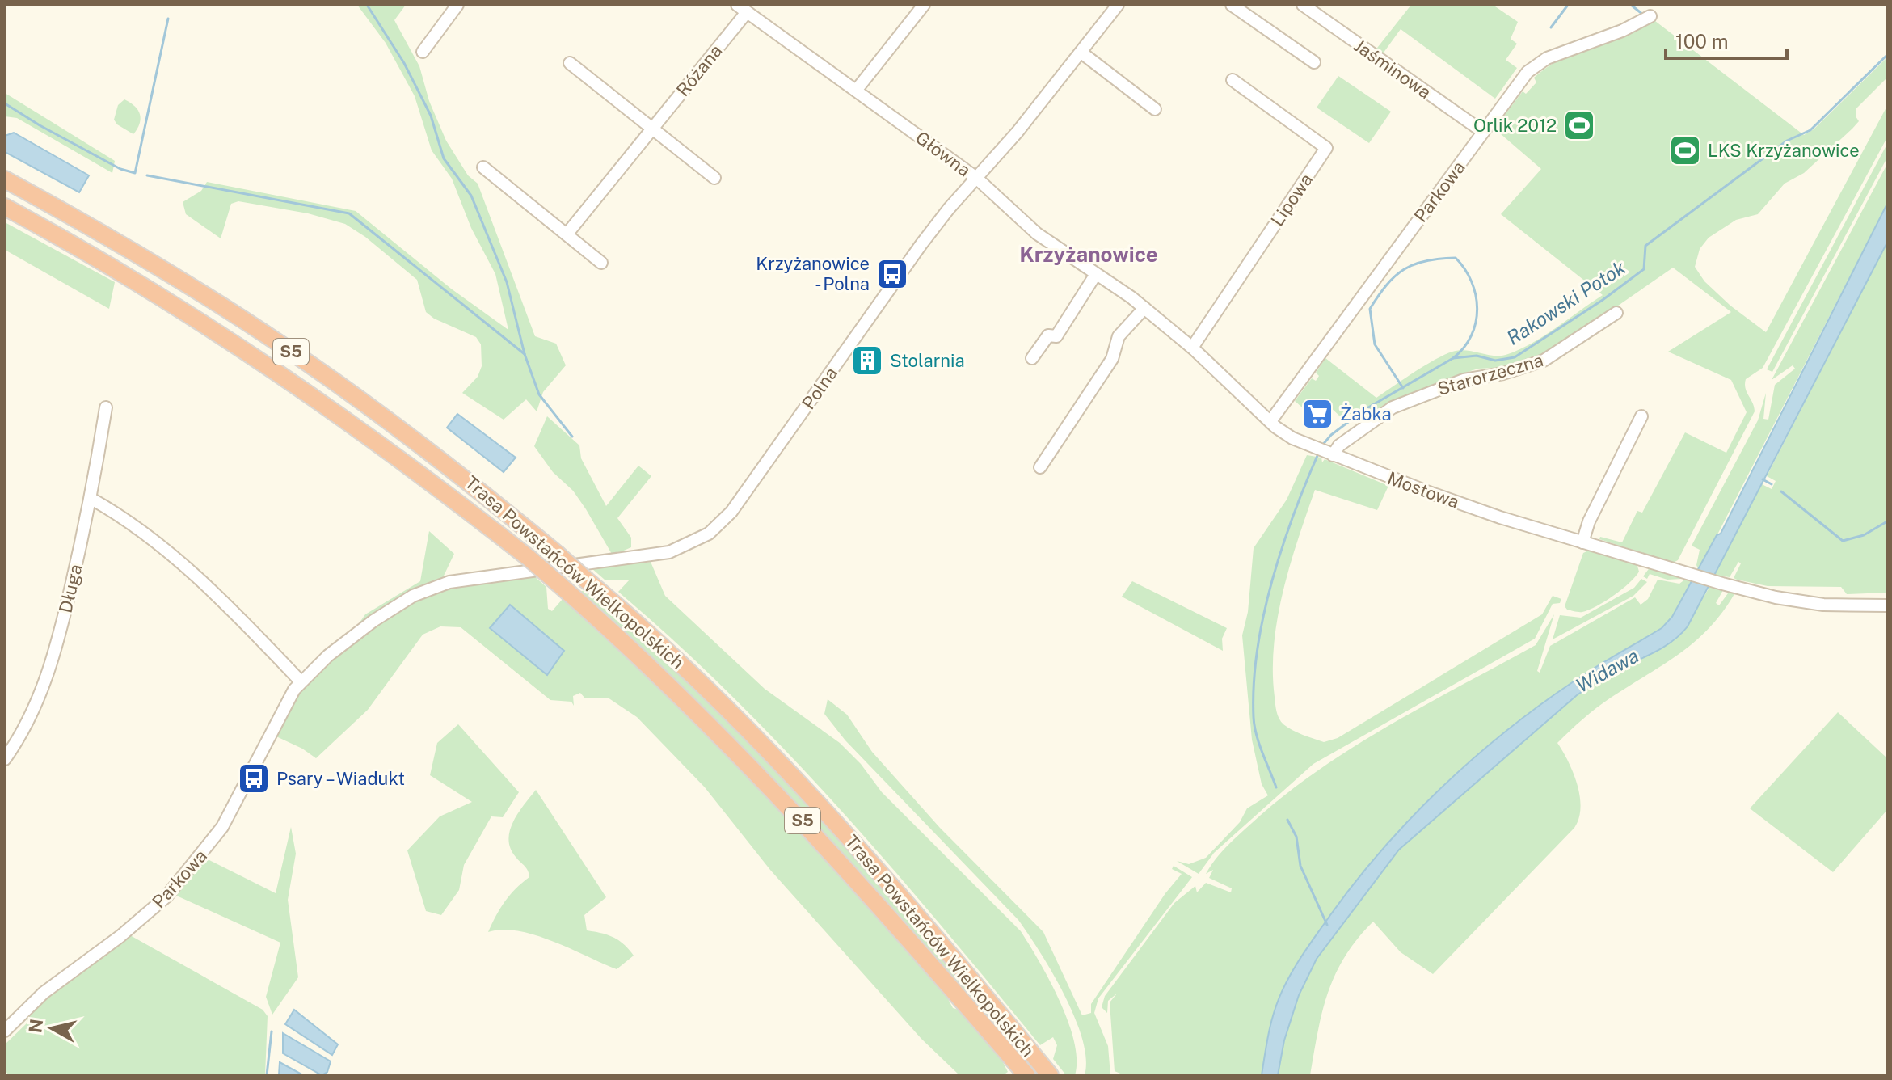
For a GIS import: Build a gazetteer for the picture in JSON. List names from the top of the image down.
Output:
{
  "streets": {
    "highway": ["S5", "Trasa Powstańców Wielkopolskich"],
    "street": [
      "Jaśminowa",
      "Różana",
      "Główna",
      "Parkowa",
      "Lipowa",
      "Starorzeczna",
      "Polna",
      "Mostowa",
      "Długa"
    ]
  },
  "crossings": [
    ["Jaśminowa", "Parkowa"],
    ["Różana", "Główna"],
    ["Główna", "Parkowa"],
    ["Główna", "Lipowa"],
    ["Główna", "Polna"],
    ["Główna", "Mostowa"],
    ["Parkowa", "Polna"],
    ["Parkowa", "Mostowa"],
    ["Starorzeczna", "Mostowa"]
  ],
  "districts": ["Krzyżanowice"],
  "water": ["Rakowski Potok", "Widawa"],
  "places": {
    "sports": ["Orlik 2012", "LKS Krzyżanowice"],
    "bus stop": ["Krzyżanowice - Polna", "Psary – Wiadukt"],
    "building": ["Stolarnia"],
    "supermarket": ["Żabka"]
  },
  "scale_bar": "100 m",
  "north": "left"
}
